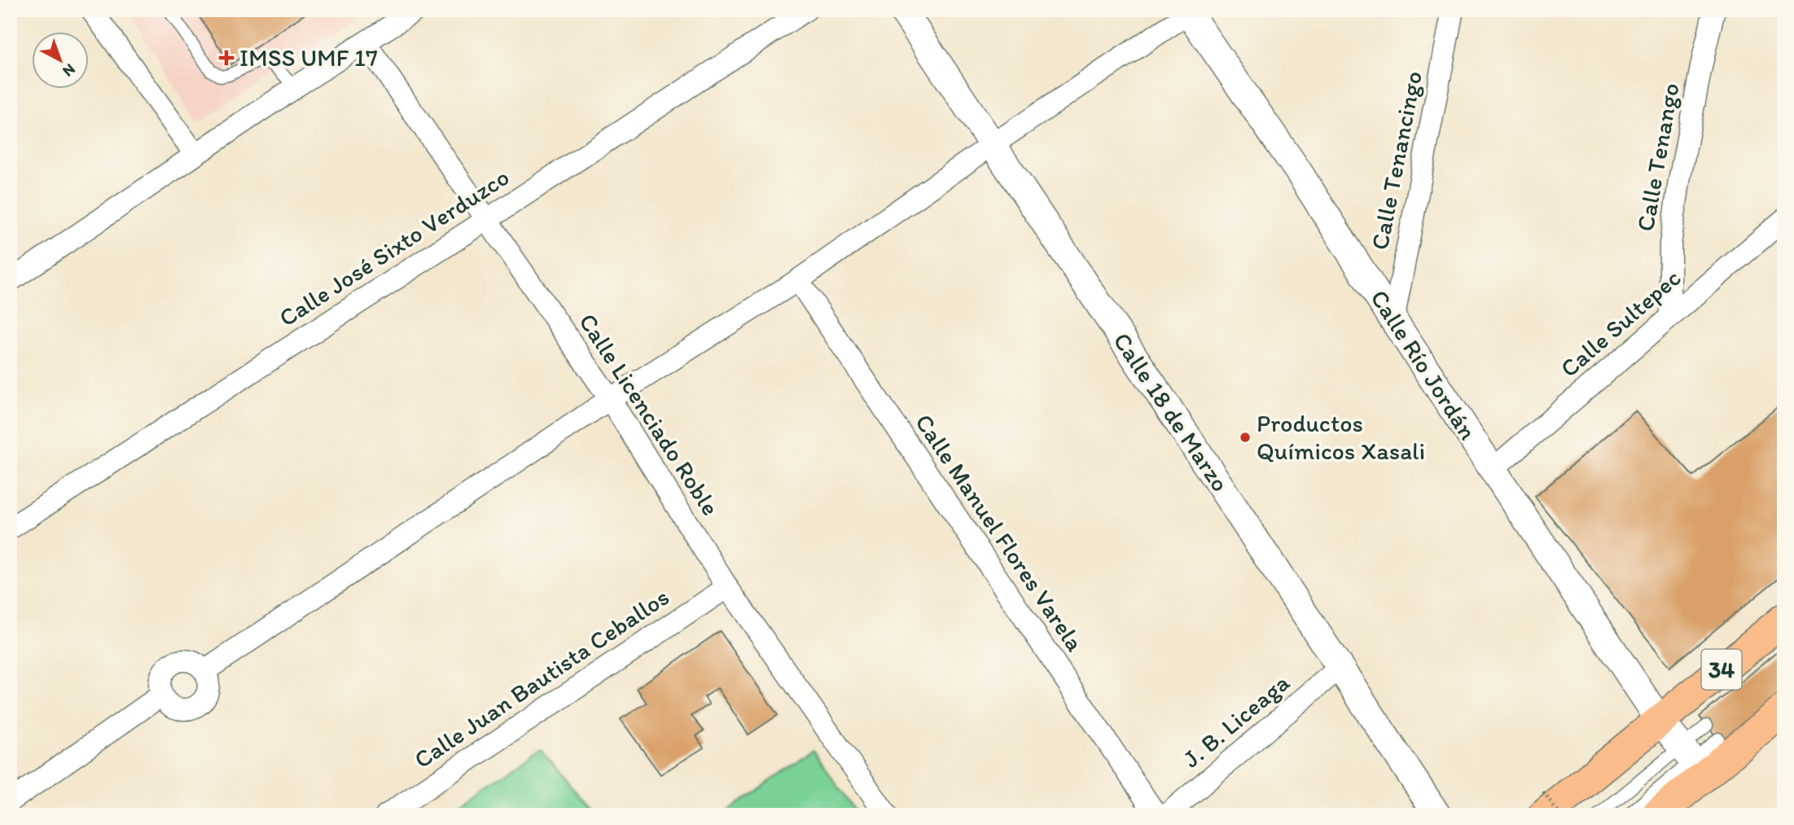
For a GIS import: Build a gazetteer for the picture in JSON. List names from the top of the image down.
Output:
{
  "streets": {
    "main road": ["34"],
    "street": [
      "Calle Tenango",
      "Calle Tenancingo",
      "Calle José Sixto Verduzco",
      "Calle Sultepec",
      "Calle Río Jordán",
      "Calle 18 de Marzo",
      "Calle Licenciado Roble",
      "Calle Manuel Flores Varela",
      "Calle Juan Bautista Ceballos",
      "J. B. Liceaga"
    ]
  },
  "crossings": [
    ["Calle Tenango", "Calle Sultepec"],
    ["Calle Tenancingo", "Calle Río Jordán"],
    ["Calle José Sixto Verduzco", "Calle Licenciado Roble"],
    ["Calle Sultepec", "Calle Río Jordán"],
    ["Calle Río Jordán", "34"],
    ["Calle 18 de Marzo", "J. B. Liceaga"],
    ["Calle Licenciado Roble", "Calle Juan Bautista Ceballos"]
  ],
  "places": {
    "health": ["IMSS UMF 17"],
    "other": ["Productos Químicos Xasali"]
  },
  "north": "bottom right"
}
